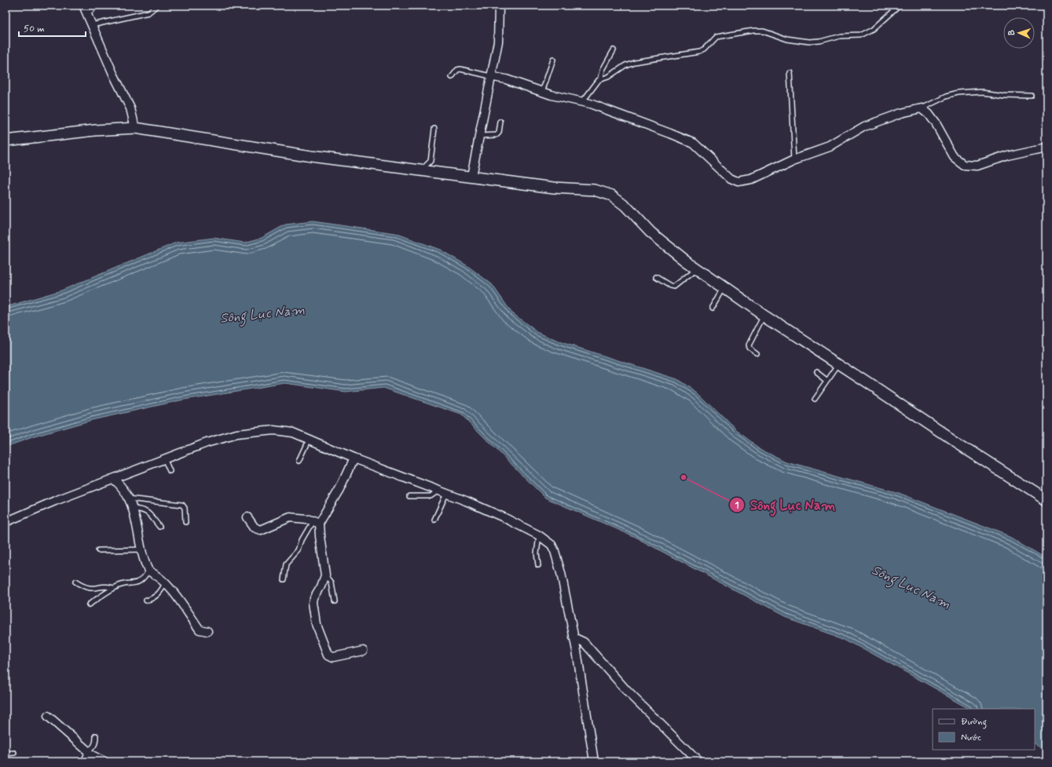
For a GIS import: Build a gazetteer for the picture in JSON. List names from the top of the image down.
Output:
{
  "water": ["Sông Lục Nam"],
  "places": ["Sông Lục Nam"],
  "legend": ["Đường", "Nước"],
  "scale_bar": "50 m",
  "north": "left"
}
